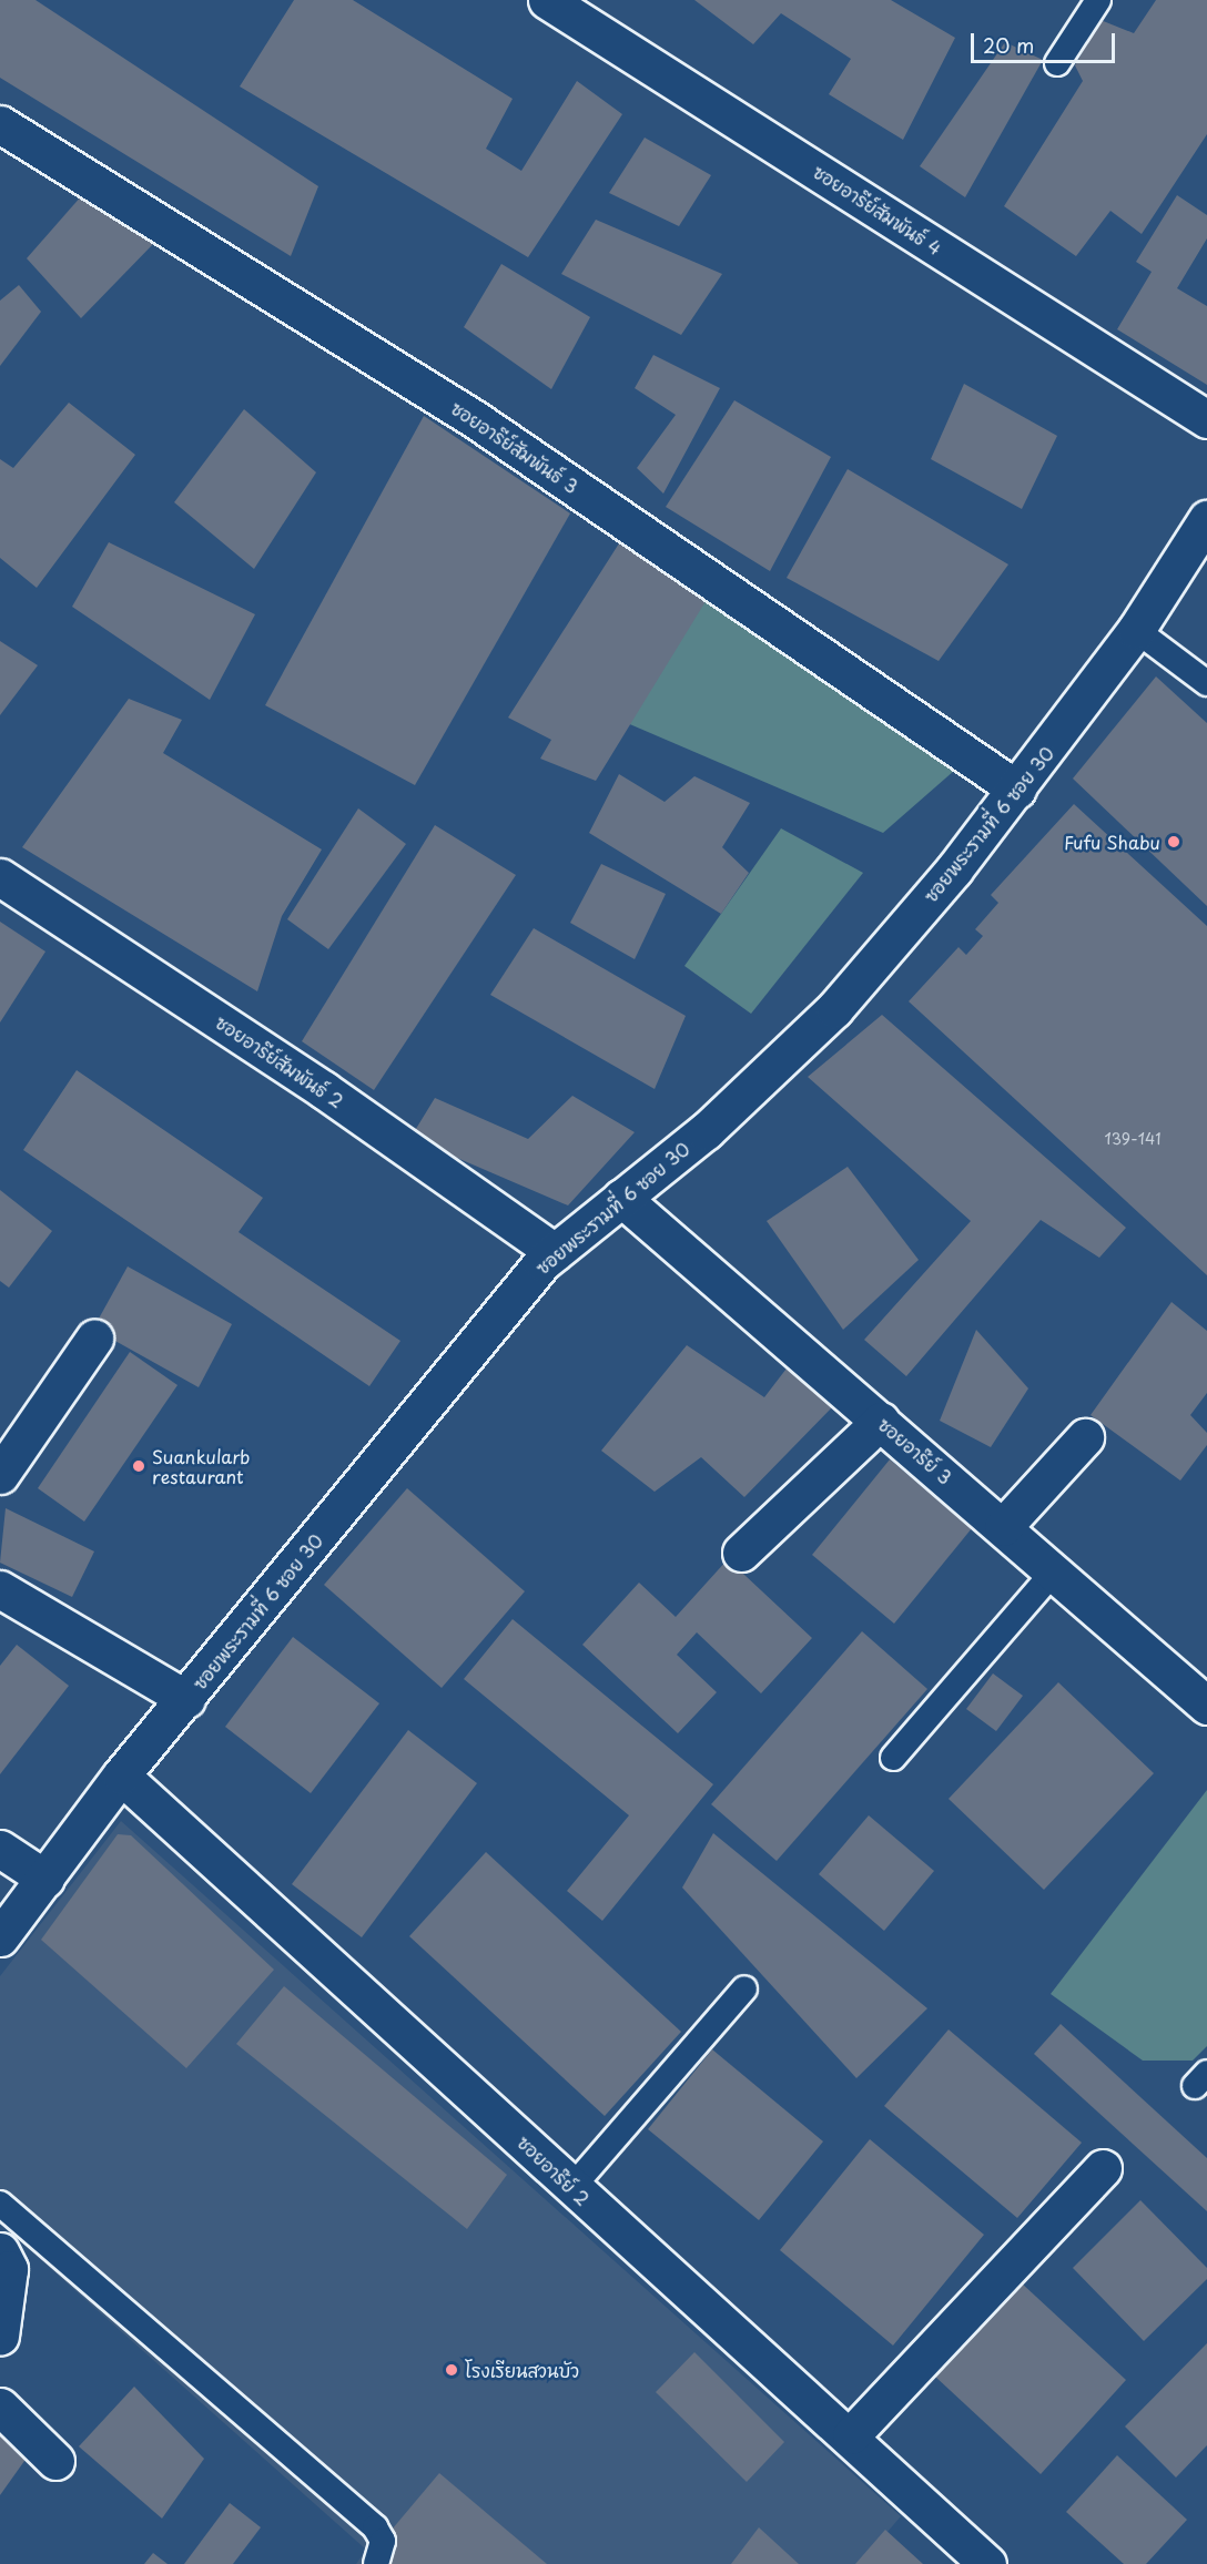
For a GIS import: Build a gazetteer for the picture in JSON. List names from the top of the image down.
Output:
{
  "streets": {
    "street": [
      "ซอยอารีย์สัมพันธ์ 4",
      "ซอยอารีย์สัมพันธ์ 3",
      "ซอยพระรามที่ 6 ซอย 30",
      "ซอยอารีย์สัมพันธ์ 2",
      "ซอยอาร๊ย์ 3",
      "ซอยอาร๊ย์ 2"
    ]
  },
  "crossings": [
    ["ซอยอารีย์สัมพันธ์ 3", "ซอยพระรามที่ 6 ซอย 30"],
    ["ซอยพระรามที่ 6 ซอย 30", "ซอยอารีย์สัมพันธ์ 2"],
    ["ซอยพระรามที่ 6 ซอย 30", "ซอยอาร๊ย์ 3"],
    ["ซอยพระรามที่ 6 ซอย 30", "ซอยอาร๊ย์ 2"]
  ],
  "places": ["Fufu Shabu", "Suankularb restaurant", "โรงเรียนสวนบัว"],
  "house_numbers": ["139-141"],
  "scale_bar": "20 m"
}
